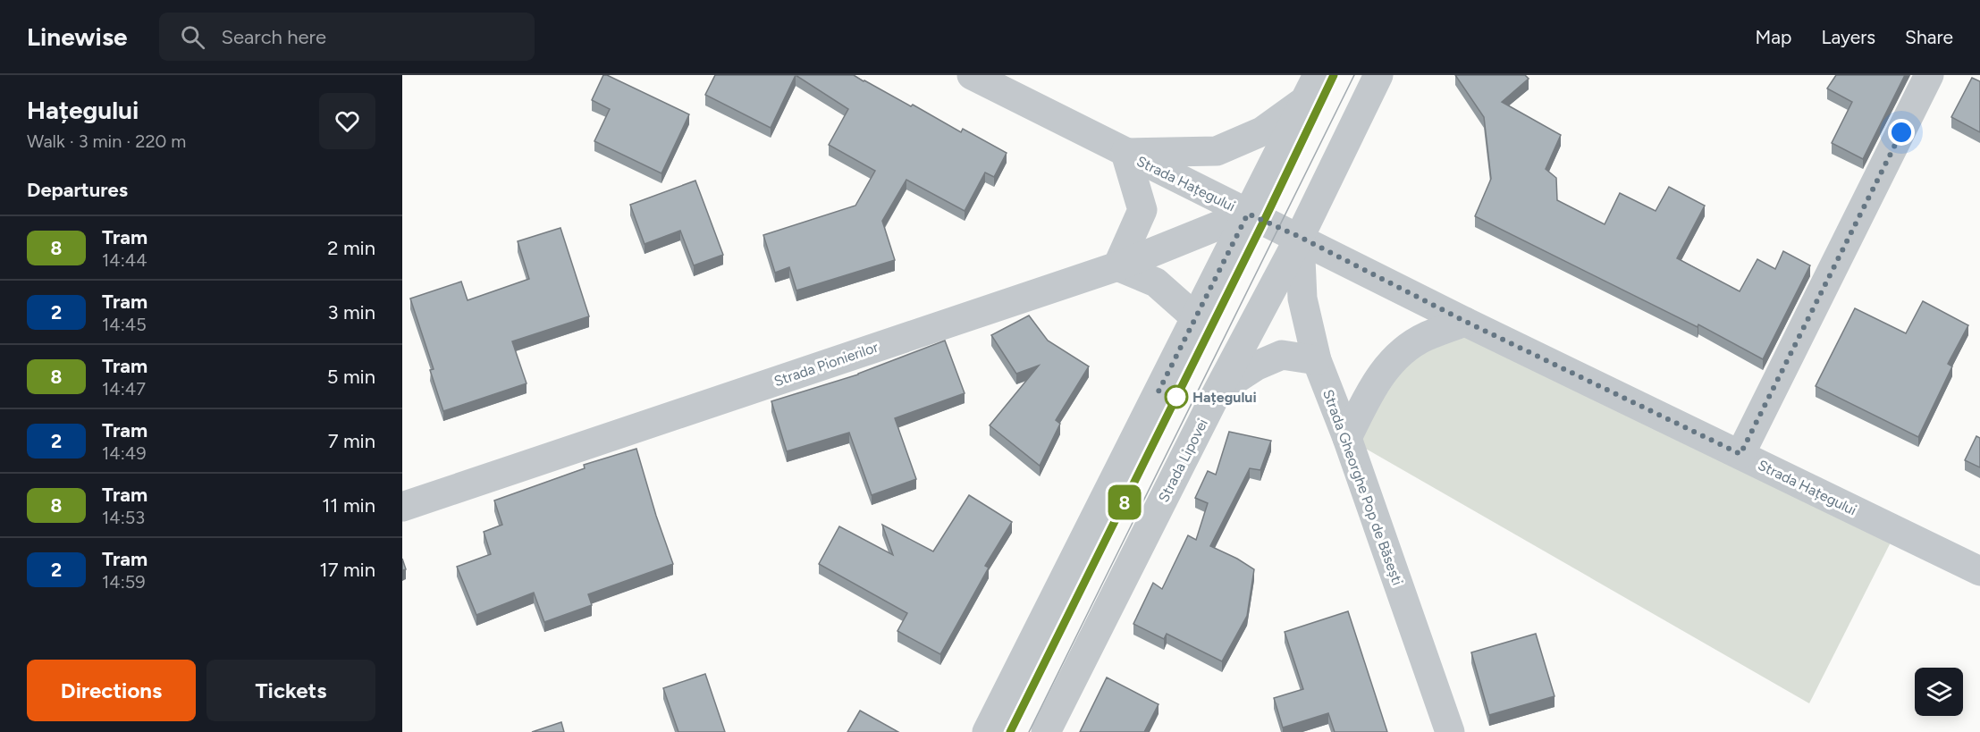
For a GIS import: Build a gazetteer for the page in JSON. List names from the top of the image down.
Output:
{
  "streets": {
    "street": [
      "Strada Hațegului",
      "Strada Pionierilor",
      "Strada Lipovei",
      "Strada Gheorghe Pop de Băsești"
    ]
  },
  "crossings": [
    ["Strada Hațegului", "Strada Pionierilor"],
    ["Strada Hațegului", "Strada Lipovei"],
    ["Strada Hațegului", "Strada Gheorghe Pop de Băsești"],
    ["Strada Lipovei", "Strada Gheorghe Pop de Băsești"]
  ],
  "places": ["Hațegului"],
  "lines": ["tram line 8"],
  "page": {
    "header": "Linewise",
    "search": "Search here",
    "nav": ["Map", "Layers", "Share"],
    "heading": [
      ["Hațegului", "Walk · 3 min · 220 m"],
      "Departures"
    ],
    "on_map": "8",
    "list": [
      {
        "mark": "8",
        "name": "Tram",
        "note": "14:44",
        "value": "2 min"
      },
      {
        "mark": "2",
        "name": "Tram",
        "note": "14:45",
        "value": "3 min"
      },
      {
        "mark": "8",
        "name": "Tram",
        "note": "14:47",
        "value": "5 min"
      },
      {
        "mark": "2",
        "name": "Tram",
        "note": "14:49",
        "value": "7 min"
      },
      {
        "mark": "8",
        "name": "Tram",
        "note": "14:53",
        "value": "11 min"
      },
      {
        "mark": "2",
        "name": "Tram",
        "note": "14:59",
        "value": "17 min"
      }
    ],
    "buttons": ["Directions", "Tickets"]
  }
}
